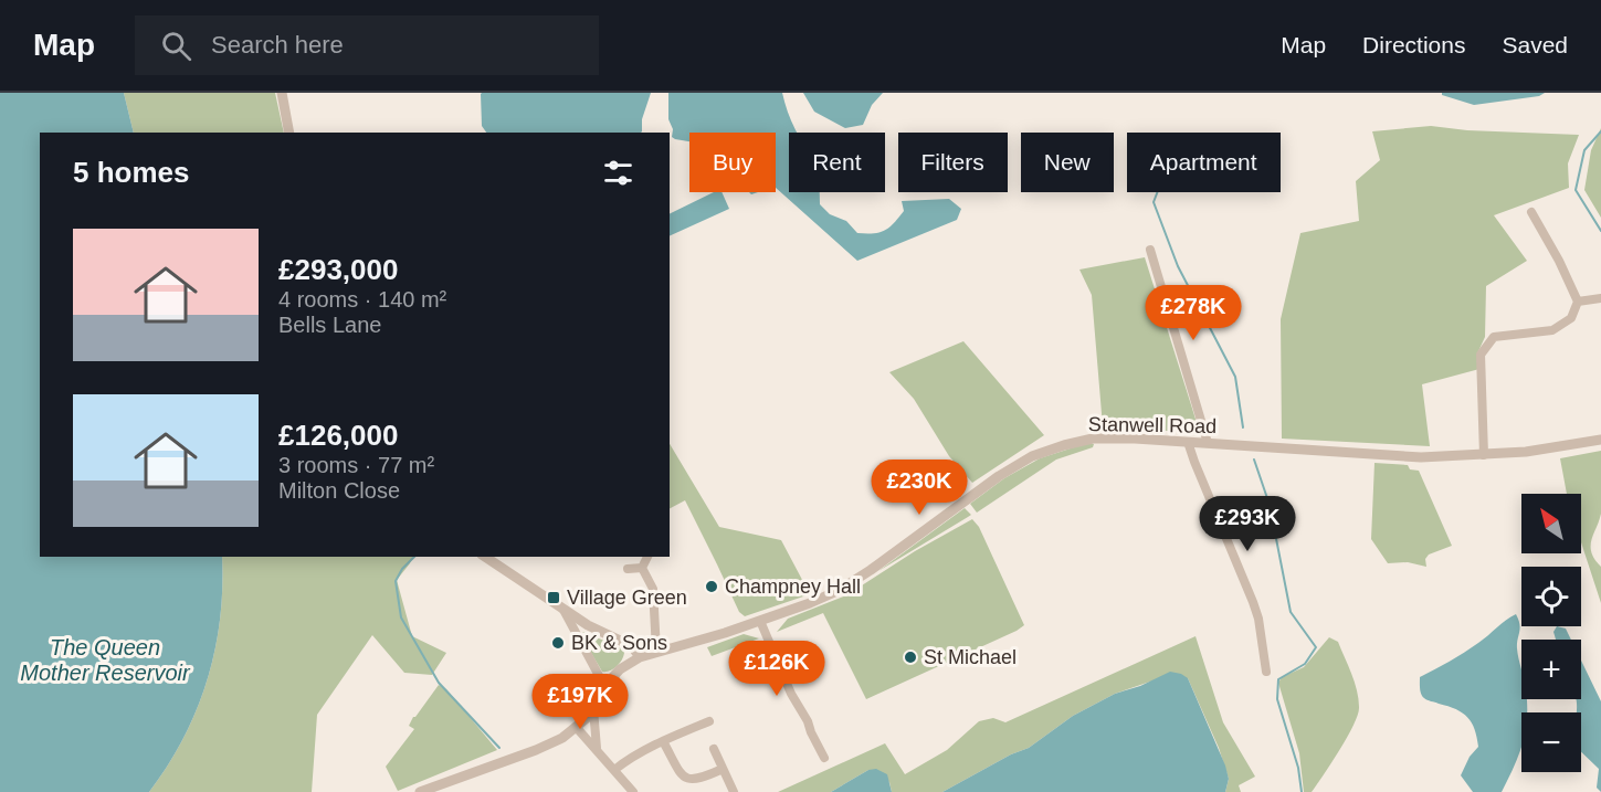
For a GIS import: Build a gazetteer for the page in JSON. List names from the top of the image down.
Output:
{
  "streets": {
    "street": ["Stanwell Road"]
  },
  "water": ["The Queen Mother Reservoir"],
  "places": {
    "other": ["Champney Hall", "BK & Sons", "St Michael"],
    "transit": ["Village Green"]
  },
  "north": "top left",
  "page": {
    "header": "Map",
    "search": "Search here",
    "nav": ["Map", "Directions", "Saved"],
    "chip": [
      "Buy",
      "Rent",
      "Filters",
      "New",
      "Apartment"
    ],
    "heading": "5 homes",
    "list": [
      {
        "name": "£293,000",
        "note": "4 rooms · 140 m² · Bells Lane"
      },
      {
        "name": "£126,000",
        "note": "3 rooms · 77 m² · Milton Close"
      }
    ],
    "price": [
      "£278K",
      "£230K",
      "£293K",
      "£126K",
      "£197K"
    ],
    "map_buttons": ["+", "−"]
  }
}
